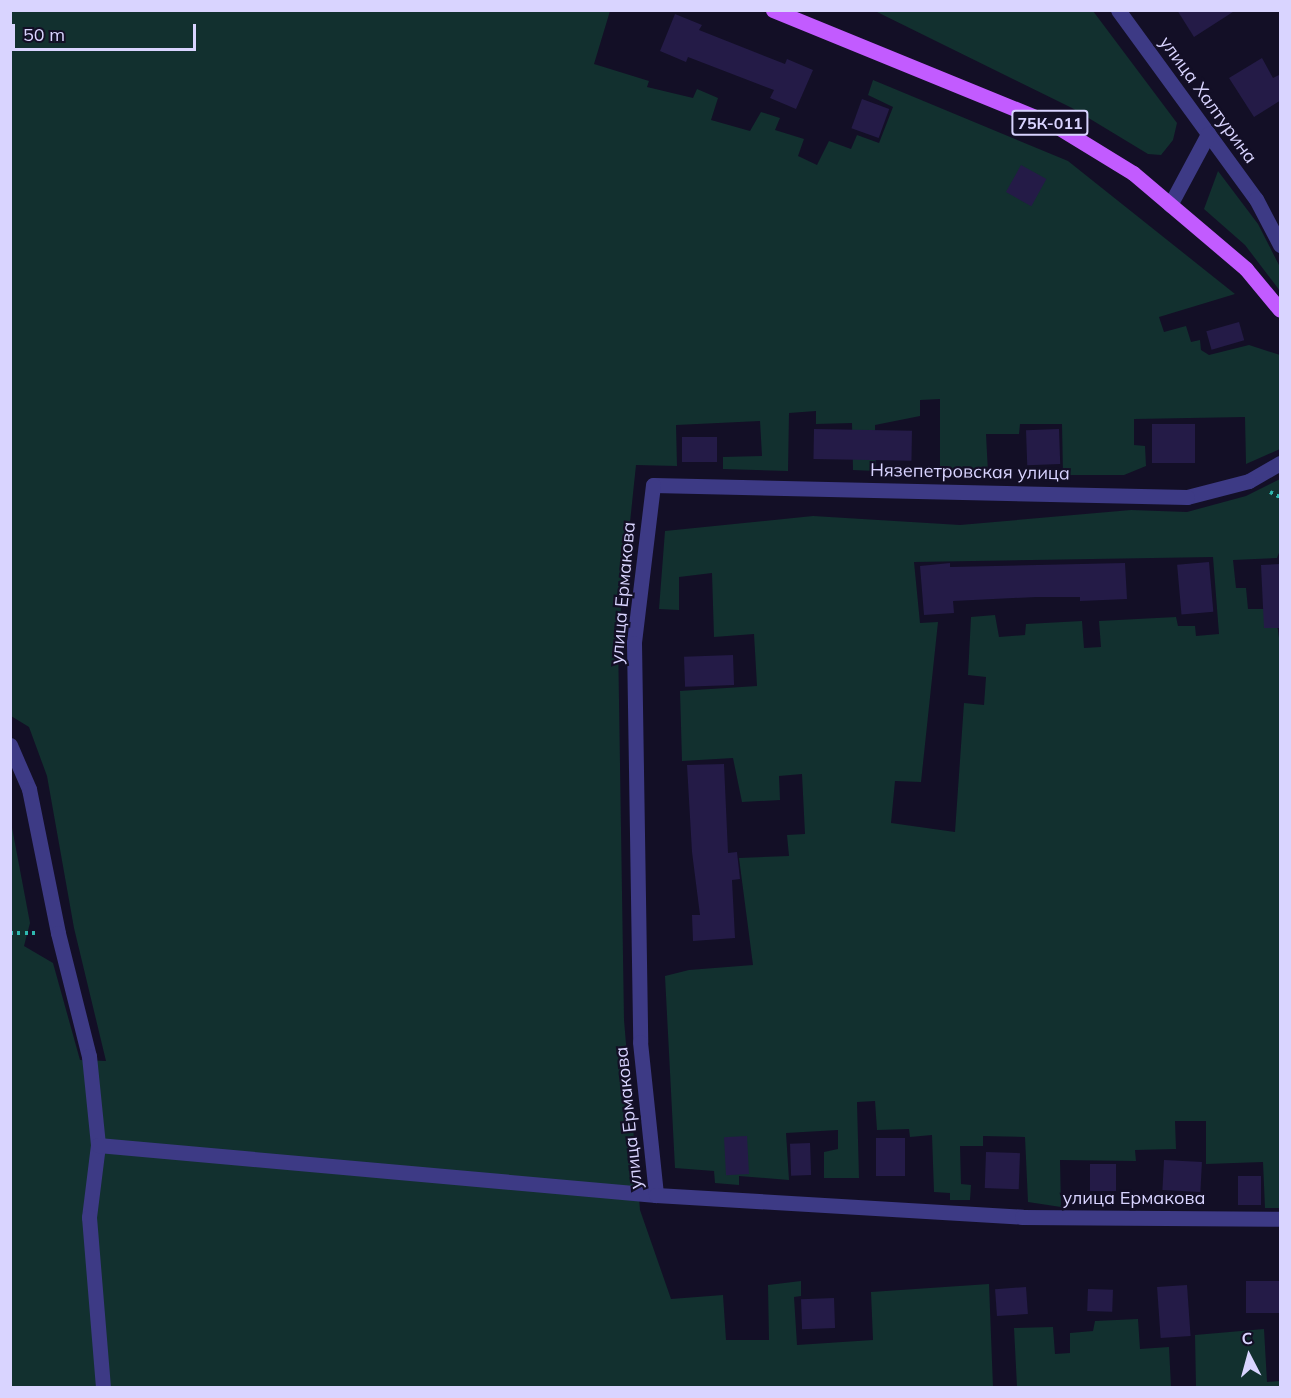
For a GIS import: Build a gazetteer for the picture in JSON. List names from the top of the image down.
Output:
{
  "streets": {
    "main road": ["75К-011"],
    "street": ["улица Халтурина", "Нязепетровская улица", "улица Ермакова"]
  },
  "crossings": [
    ["Нязепетровская улица", "улица Ермакова"]
  ],
  "scale_bar": "50 m",
  "north": "top"
}
